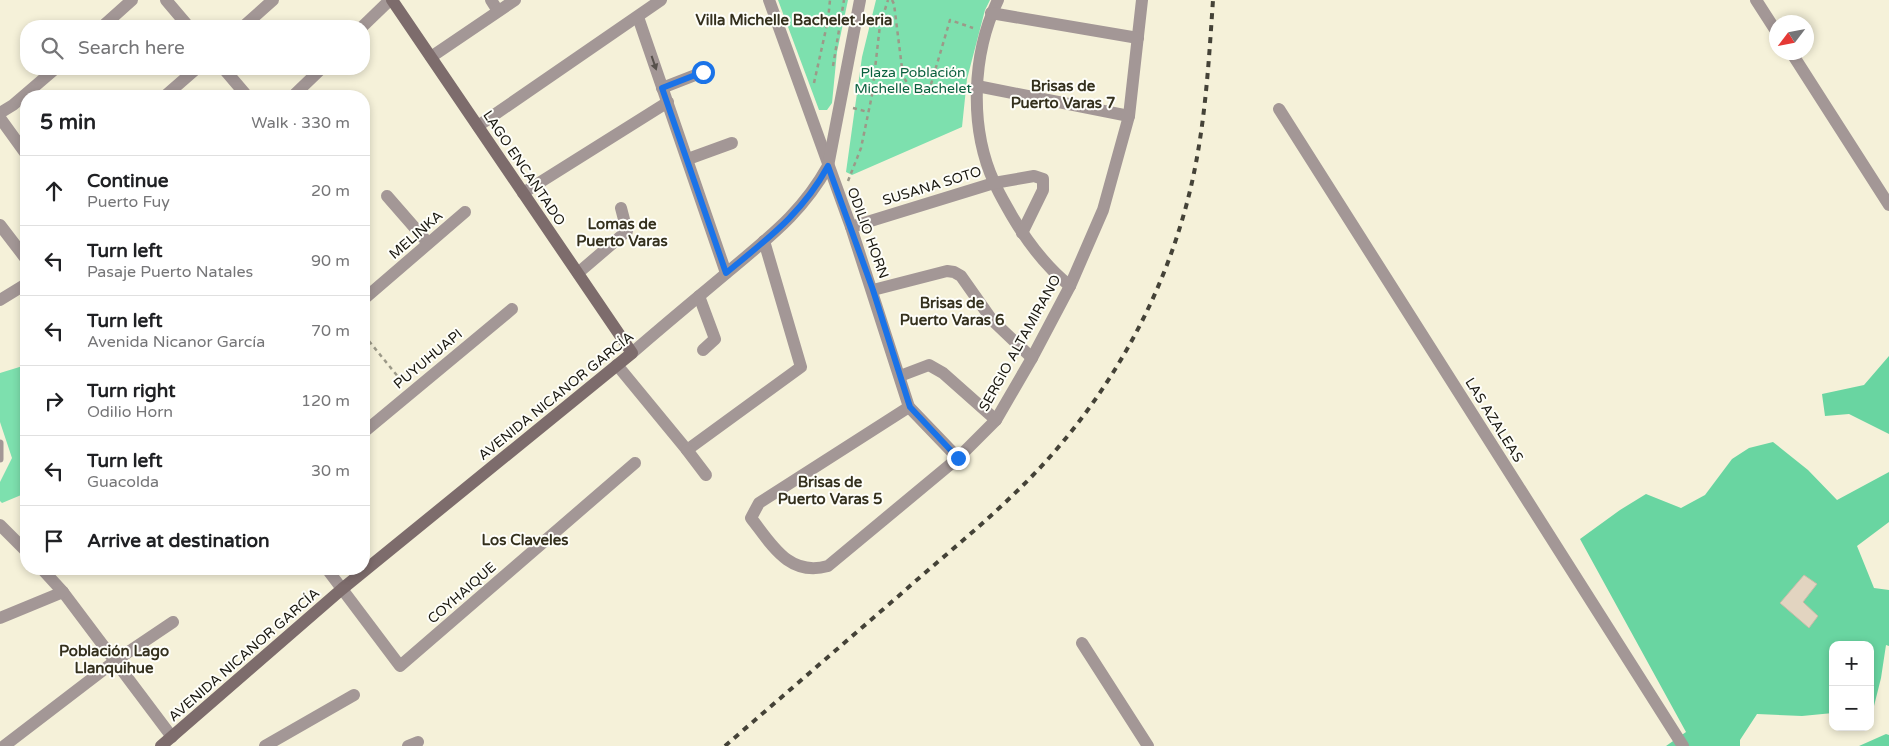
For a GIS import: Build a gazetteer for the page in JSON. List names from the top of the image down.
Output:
{
  "streets": {
    "street": [
      "LAGO ENCANTADO",
      "SUSANA SOTO",
      "ODILIO HORN",
      "MELINKA",
      "SERGIO ALTAMIRANO",
      "PUYUHUAPI",
      "AVENIDA NICANOR GARCÍA",
      "LAS AZALEAS",
      "COYHAIQUE"
    ]
  },
  "crossings": [
    ["LAGO ENCANTADO", "AVENIDA NICANOR GARCÍA"],
    ["SUSANA SOTO", "ODILIO HORN"],
    ["ODILIO HORN", "SERGIO ALTAMIRANO"],
    ["ODILIO HORN", "AVENIDA NICANOR GARCÍA"],
    ["AVENIDA NICANOR GARCÍA", "COYHAIQUE"]
  ],
  "districts": [
    "Villa Michelle Bachelet Jeria",
    "Brisas de Puerto Varas 7",
    "Lomas de Puerto Varas",
    "Brisas de Puerto Varas 6",
    "Brisas de Puerto Varas 5",
    "Los Claveles",
    "Población Lago Llanquihue"
  ],
  "parks": ["Plaza Población Michelle Bachelet"],
  "north": "bottom left",
  "page": {
    "search": "Search here",
    "heading": ["5 min", "Walk · 330 m"],
    "list": [
      ["Continue", "Puerto Fuy", "20 m"],
      ["Turn left", "Pasaje Puerto Natales", "90 m"],
      ["Turn left", "Avenida Nicanor García", "70 m"],
      ["Turn right", "Odilio Horn", "120 m"],
      ["Turn left", "Guacolda", "30 m"],
      "Arrive at destination"
    ],
    "map_buttons": ["+", "−"]
  }
}
